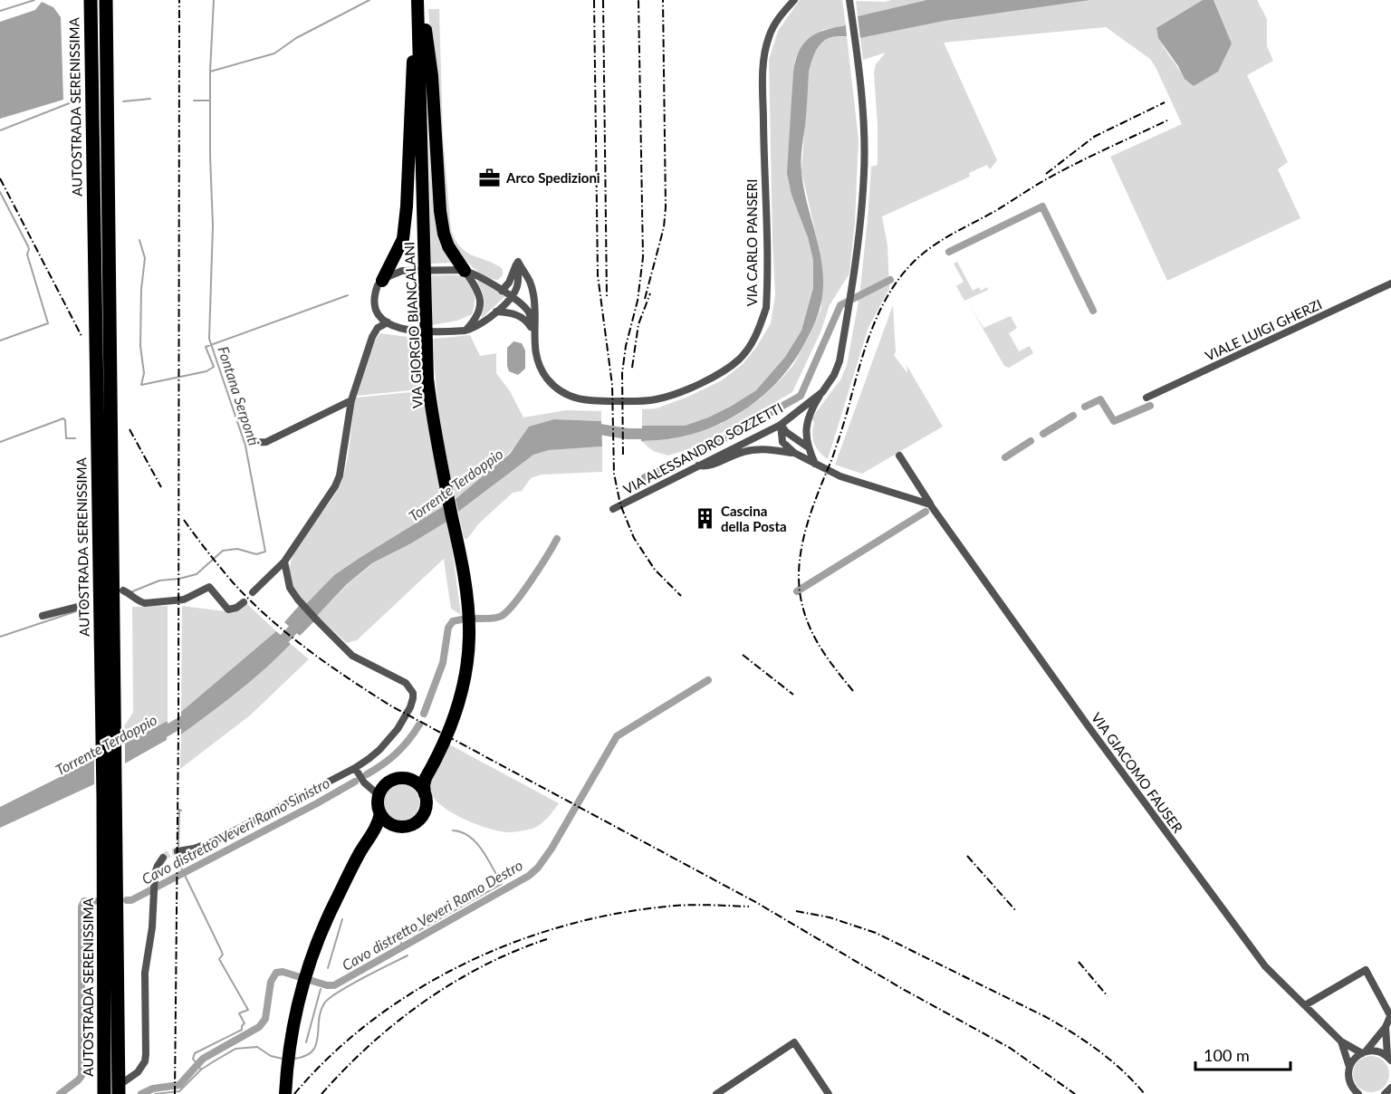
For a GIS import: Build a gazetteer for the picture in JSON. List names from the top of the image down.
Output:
{
  "streets": {
    "highway": ["AUTOSTRADA SERENISSIMA"],
    "main road": ["VIA GIORGIO BIANCALANI"],
    "street": [
      "VIA CARLO PANSERI",
      "VIALE LUIGI GHERZI",
      "VIA ALESSANDRO SOZZETTI",
      "VIA GIACOMO FAUSER"
    ]
  },
  "water": [
    "Fontana Serponti",
    "Torrente Terdoppio",
    "Cavo distretto Veveri Ramo Sinistro",
    "Cavo distretto Veveri Ramo Destro"
  ],
  "places": {
    "office": ["Arco Spedizioni"],
    "building": ["Cascina della Posta"]
  },
  "scale_bar": "100 m"
}
